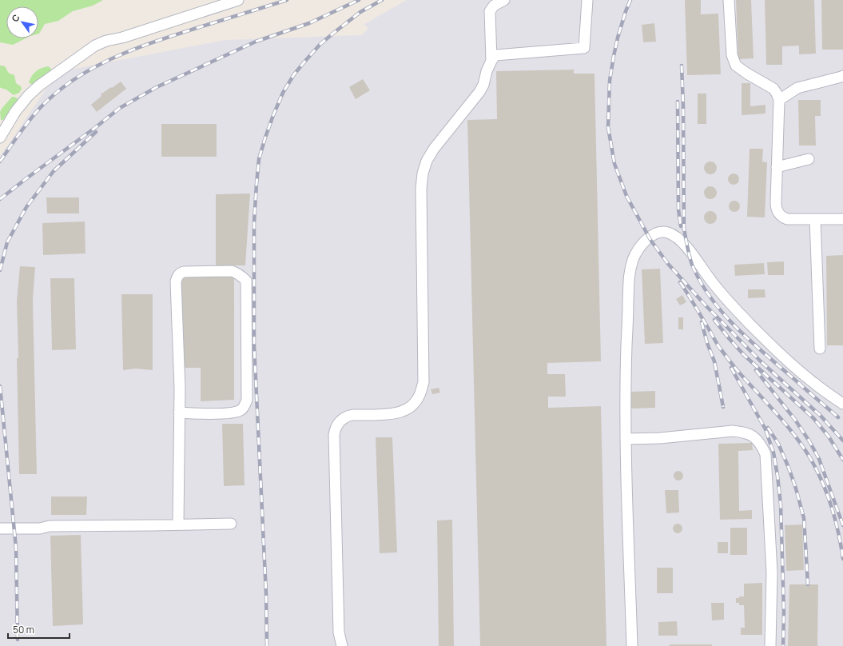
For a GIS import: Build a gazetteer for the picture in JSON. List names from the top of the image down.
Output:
{
  "scale_bar": "50 m",
  "north": "top left"
}
